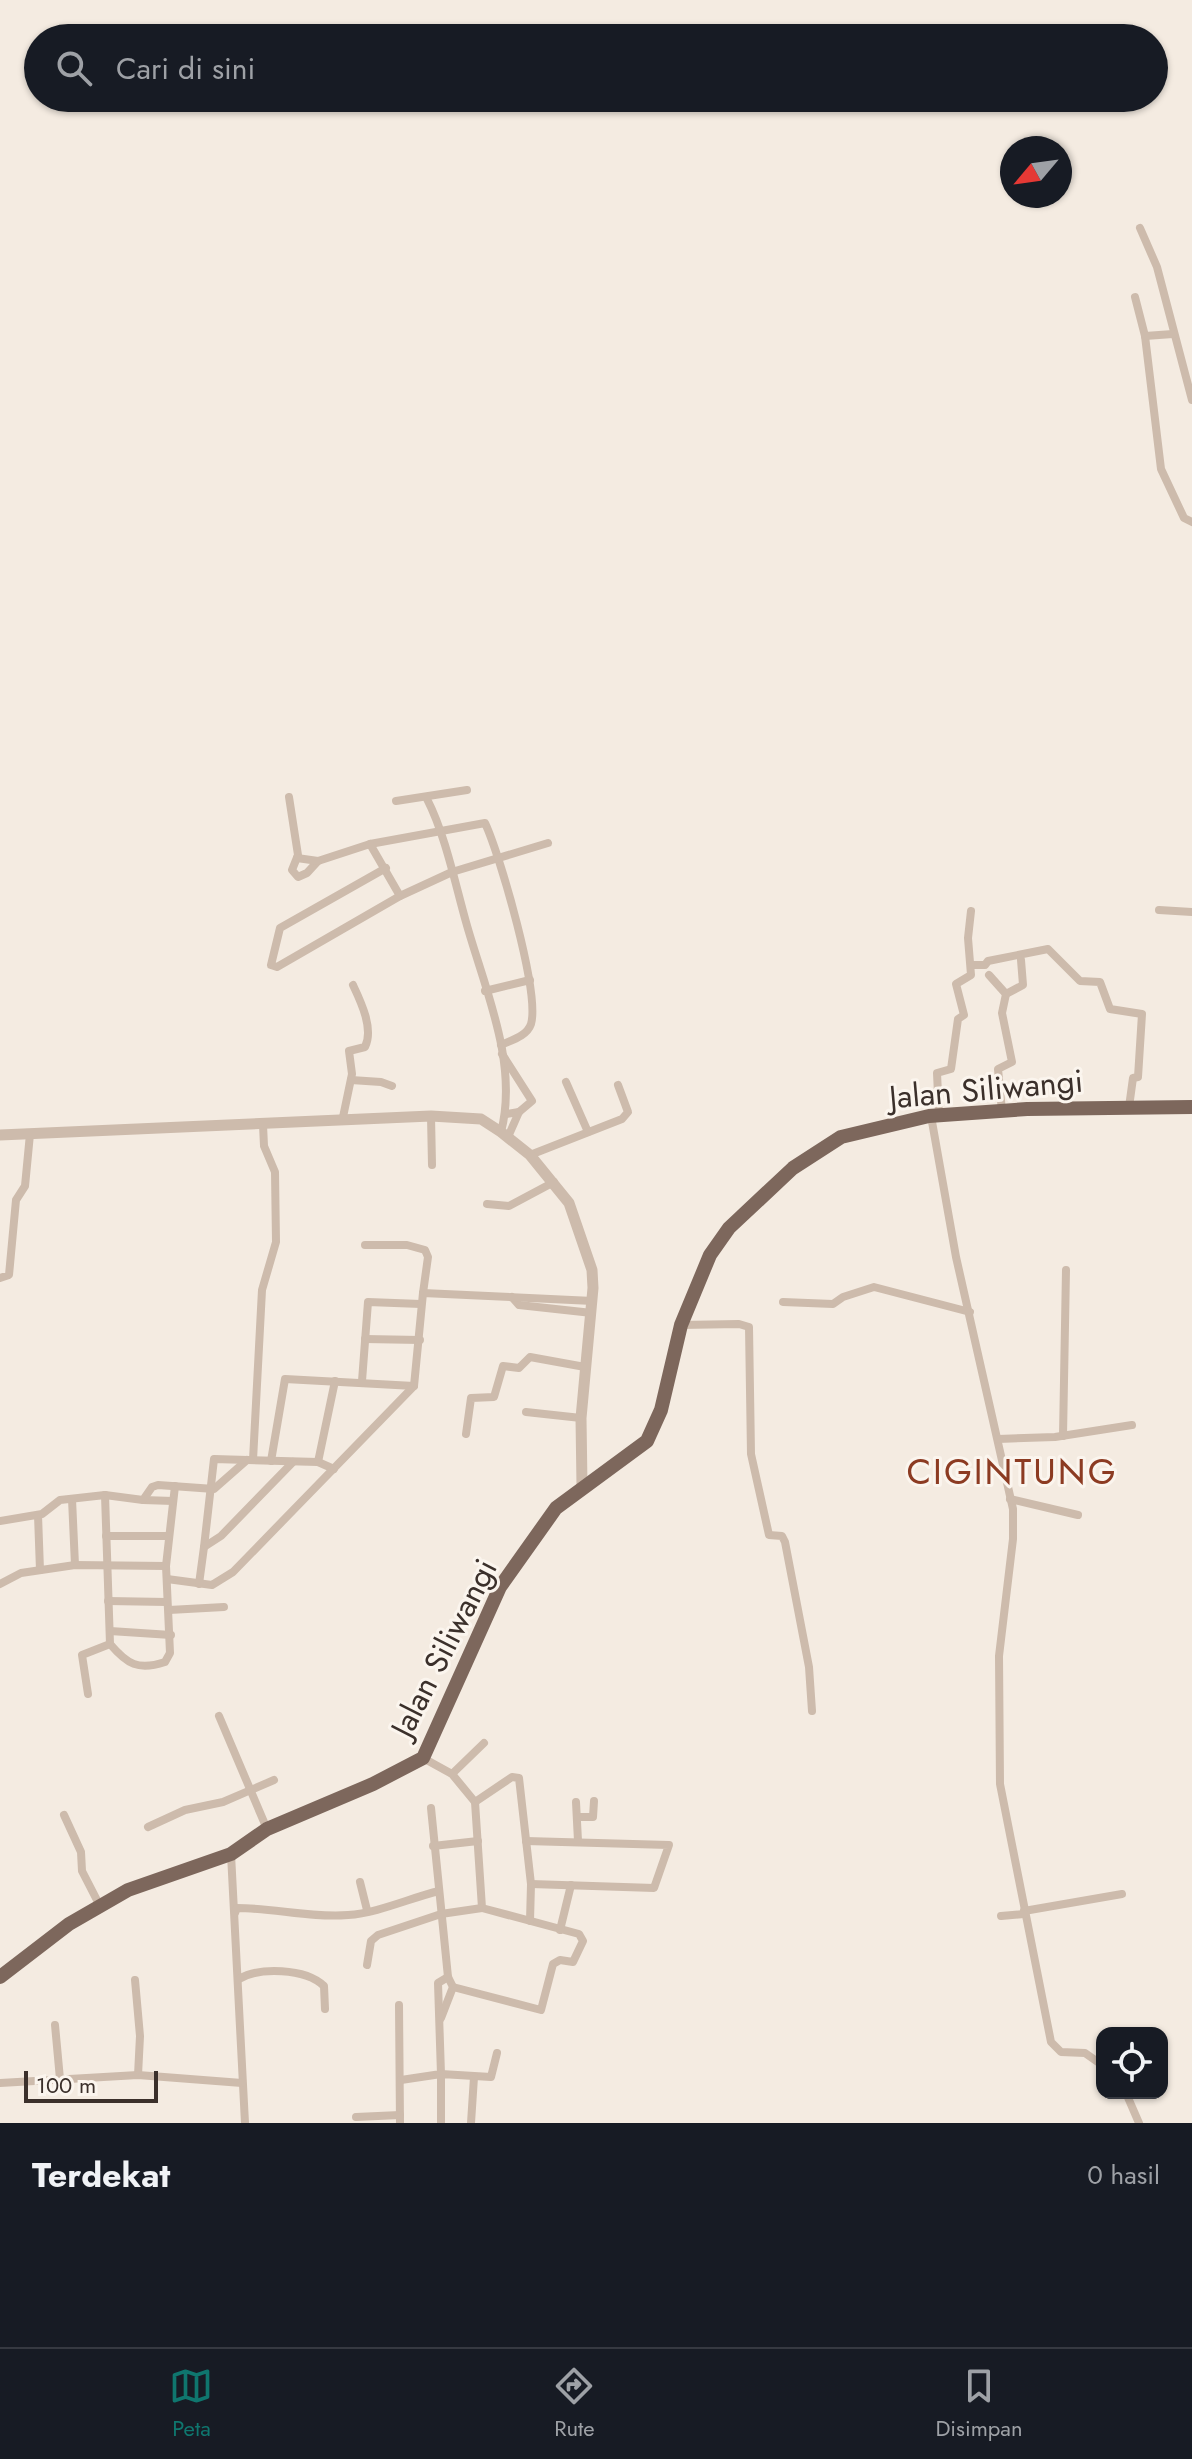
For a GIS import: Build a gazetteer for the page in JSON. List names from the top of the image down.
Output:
{
  "streets": {
    "main road": ["Jalan Siliwangi"]
  },
  "districts": ["CIGINTUNG"],
  "scale_bar": "100 m",
  "north": "bottom left",
  "page": {
    "search": "Cari di sini",
    "scale": "100 m",
    "heading": ["Terdekat", "0 hasil"],
    "nav": ["Peta", "Rute", "Disimpan"]
  }
}
